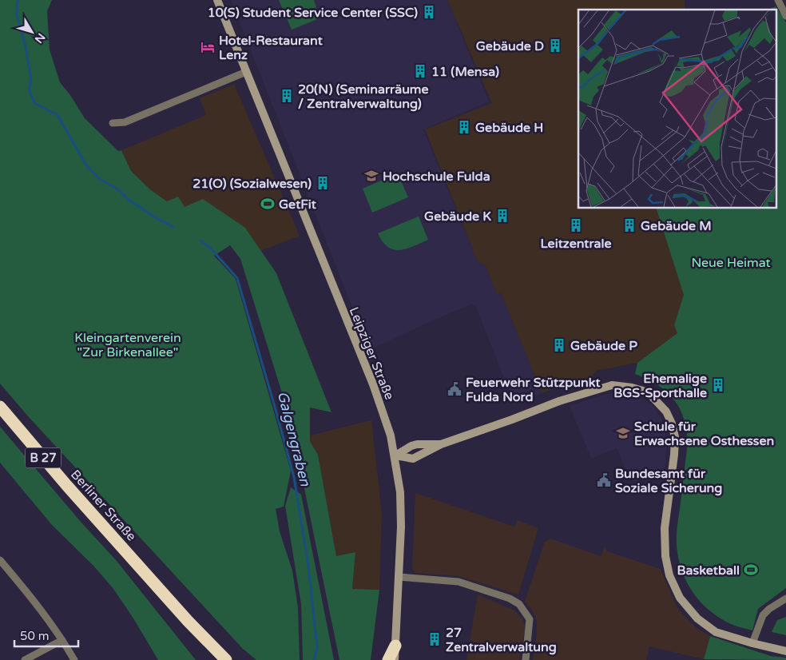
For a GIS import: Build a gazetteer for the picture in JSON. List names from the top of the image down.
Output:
{
  "streets": {
    "highway": ["B 27", "Berliner Straße"],
    "main road": ["Leipziger Straße"]
  },
  "crossings": [
    ["B 27", "Berliner Straße"]
  ],
  "water": ["Galgengraben"],
  "parks": ["Neue Heimat", "Kleingartenverein \"Zur Birkenallee\""],
  "places": {
    "building": [
      "10(S) Student Service Center (SSC)",
      "Gebäude D",
      "11 (Mensa)",
      "20(N) (Seminarräume / Zentralverwaltung)",
      "Gebäude H",
      "21(O) (Sozialwesen)",
      "Gebäude K",
      "Leitzentrale",
      "Gebäude M",
      "Gebäude P",
      "Ehemalige BGS-Sporthalle",
      "27 Zentralverwaltung"
    ],
    "hotel": ["Hotel-Restaurant Lenz"],
    "school or university": ["Hochschule Fulda", "Schule für Erwachsene Osthessen"],
    "sports": ["GetFit", "Basketball"],
    "public building": ["Feuerwehr Stützpunkt Fulda Nord", "Bundesamt für Soziale Sicherung"]
  },
  "scale_bar": "50 m",
  "north": "bottom right"
}
